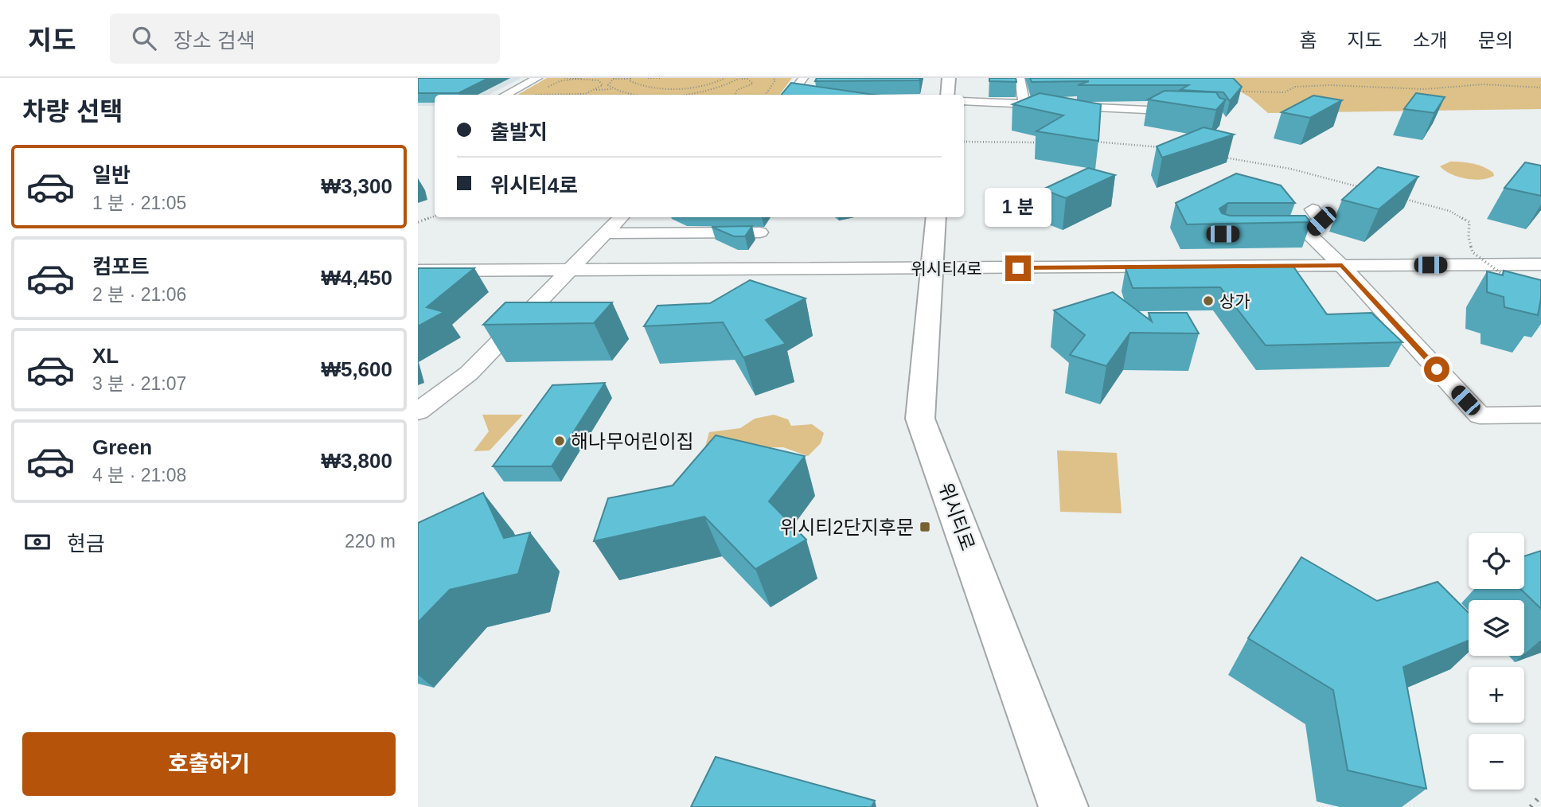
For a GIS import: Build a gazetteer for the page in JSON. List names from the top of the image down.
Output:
{
  "streets": {
    "main road": ["위시티로"],
    "street": ["위시티4로"]
  },
  "crossings": [
    ["위시티4로", "위시티로"]
  ],
  "places": {
    "other": ["상가", "해나무어린이집"],
    "transit": ["위시티2단지후문"]
  },
  "page": {
    "header": "지도",
    "search": "장소 검색",
    "nav": [
      "홈",
      "지도",
      "소개",
      "문의"
    ],
    "heading": "차량 선택",
    "banner": ["출발지", "위시티4로"],
    "list": [
      {
        "name": "일반",
        "note": "1 분 · 21:05",
        "value": "₩3,300"
      },
      {
        "name": "컴포트",
        "note": "2 분 · 21:06",
        "value": "₩4,450"
      },
      {
        "name": "XL",
        "note": "3 분 · 21:07",
        "value": "₩5,600"
      },
      {
        "name": "Green",
        "note": "4 분 · 21:08",
        "value": "₩3,800"
      }
    ],
    "bubble": "1 분",
    "pay": ["현금", "220 m"],
    "map_buttons": ["+", "−"],
    "buttons": "호출하기"
  }
}
